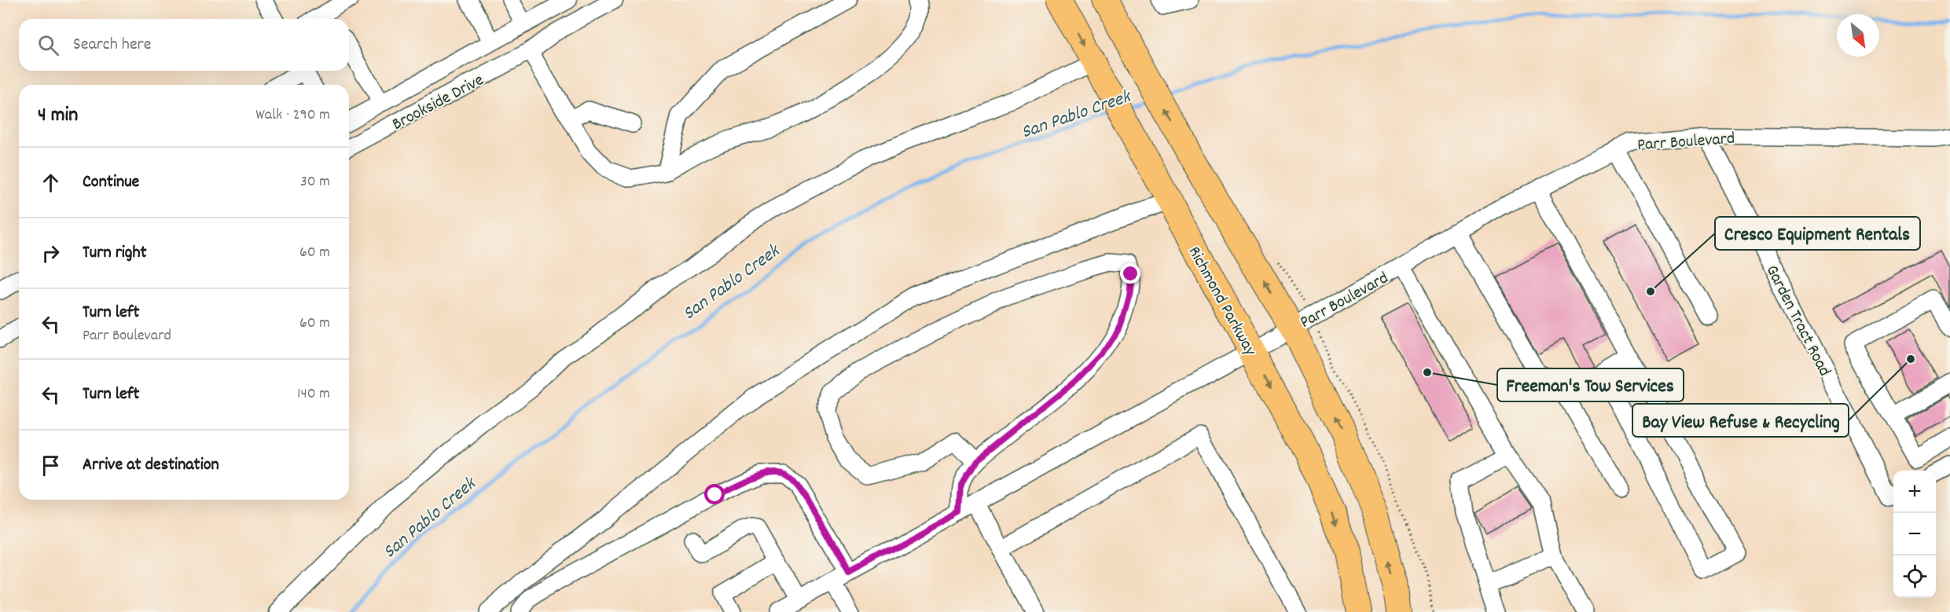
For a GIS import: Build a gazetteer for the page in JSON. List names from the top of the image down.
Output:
{
  "streets": {
    "highway": ["Richmond Parkway"],
    "street": ["Brookside Drive", "Parr Boulevard", "Garden Tract Road"]
  },
  "crossings": [
    ["Parr Boulevard", "Richmond Parkway"],
    ["Parr Boulevard", "Garden Tract Road"]
  ],
  "water": ["San Pablo Creek"],
  "places": ["Cresco Equipment Rentals", "Bay View Refuse & Recycling", "Freeman's Tow Services"],
  "north": "bottom right",
  "page": {
    "search": "Search here",
    "heading": ["4 min", "Walk · 290 m"],
    "list": [
      ["Continue", "30 m"],
      ["Turn right", "60 m"],
      ["Turn left", "Parr Boulevard", "60 m"],
      ["Turn left", "140 m"],
      "Arrive at destination"
    ],
    "map_buttons": ["+", "−"]
  }
}
